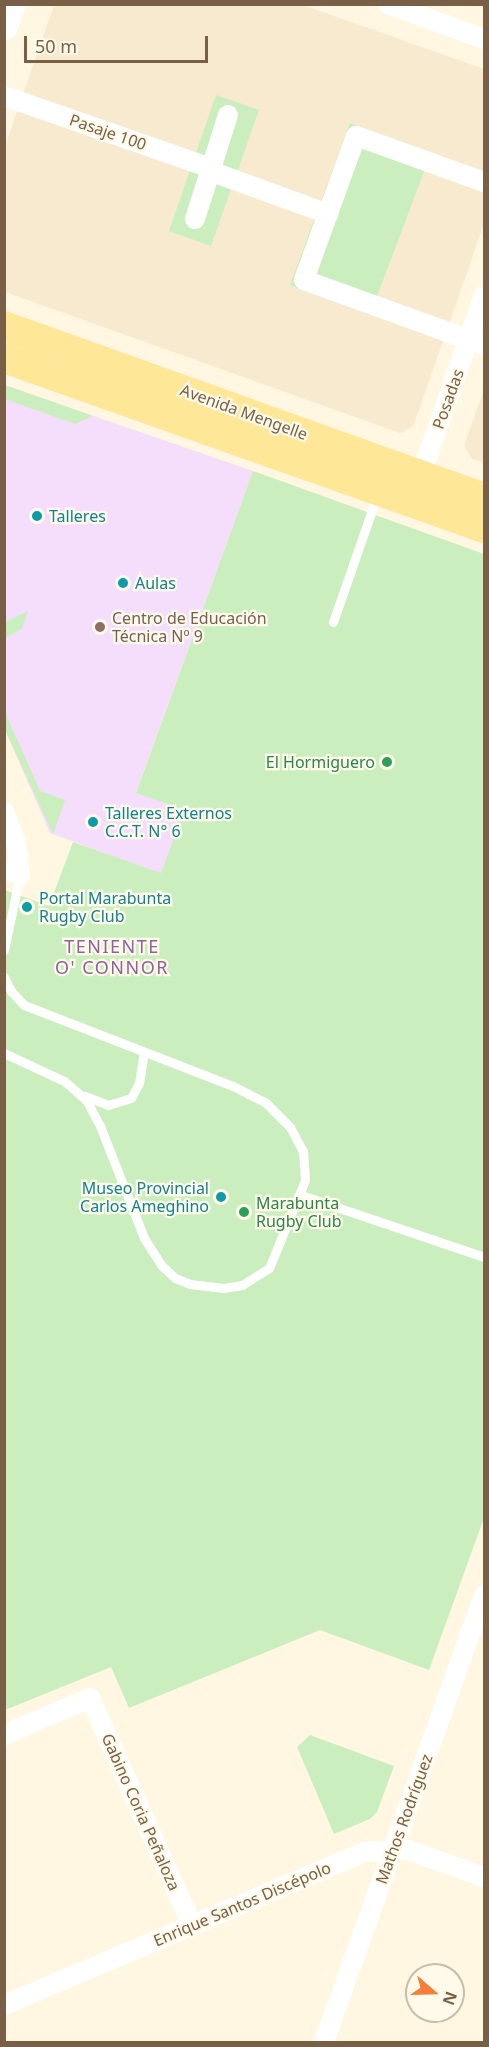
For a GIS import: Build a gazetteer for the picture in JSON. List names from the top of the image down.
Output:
{
  "streets": {
    "main road": ["Avenida Mengelle"],
    "street": [
      "Pasaje 100",
      "Posadas",
      "Gabino Coria Peñaloza",
      "Mathos Rodríguez",
      "Enrique Santos Discépolo"
    ]
  },
  "crossings": [
    ["Posadas", "Avenida Mengelle"],
    ["Gabino Coria Peñaloza", "Enrique Santos Discépolo"],
    ["Mathos Rodríguez", "Enrique Santos Discépolo"]
  ],
  "districts": ["TENIENTE O' CONNOR"],
  "places": [
    "Talleres",
    "Aulas",
    "Centro de Educación Técnica Nº 9",
    "El Hormiguero",
    "Talleres Externos C.C.T. N° 6",
    "Portal Marabunta Rugby Club",
    "Museo Provincial Carlos Ameghino",
    "Marabunta Rugby Club"
  ],
  "scale_bar": "50 m",
  "north": "right"
}
